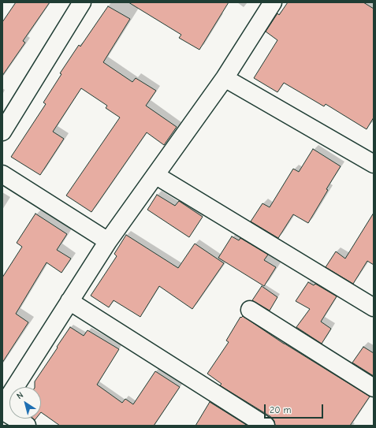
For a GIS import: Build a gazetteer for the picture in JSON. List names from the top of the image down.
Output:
{
  "scale_bar": "20 m",
  "north": "top left"
}
